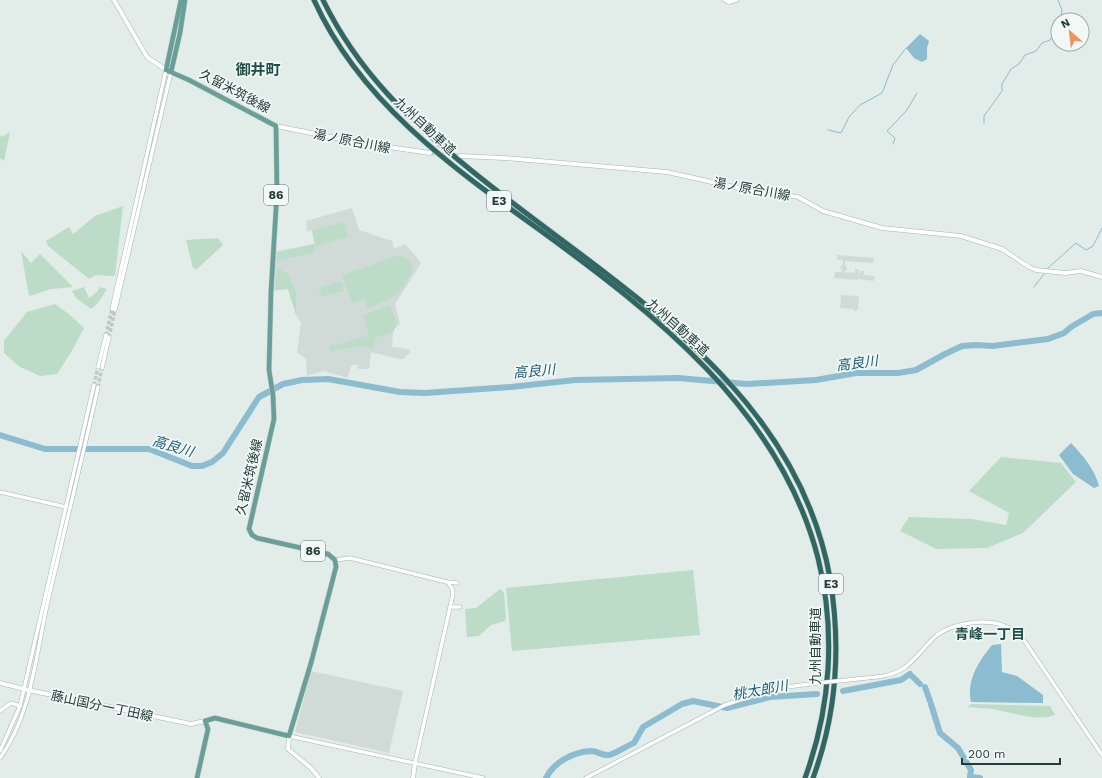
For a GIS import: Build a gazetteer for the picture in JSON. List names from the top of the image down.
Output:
{
  "streets": {
    "highway": ["九州自動車道", "E3"],
    "main road": [
      "久留米筑後線",
      "湯ノ原合川線",
      "86",
      "藤山国分一丁田線"
    ]
  },
  "crossings": [
    ["久留米筑後線", "湯ノ原合川線"],
    ["久留米筑後線", "86"]
  ],
  "districts": ["御井町", "青峰一丁目"],
  "water": ["高良川", "桃太郎川"],
  "scale_bar": "200 m",
  "north": "top left"
}
